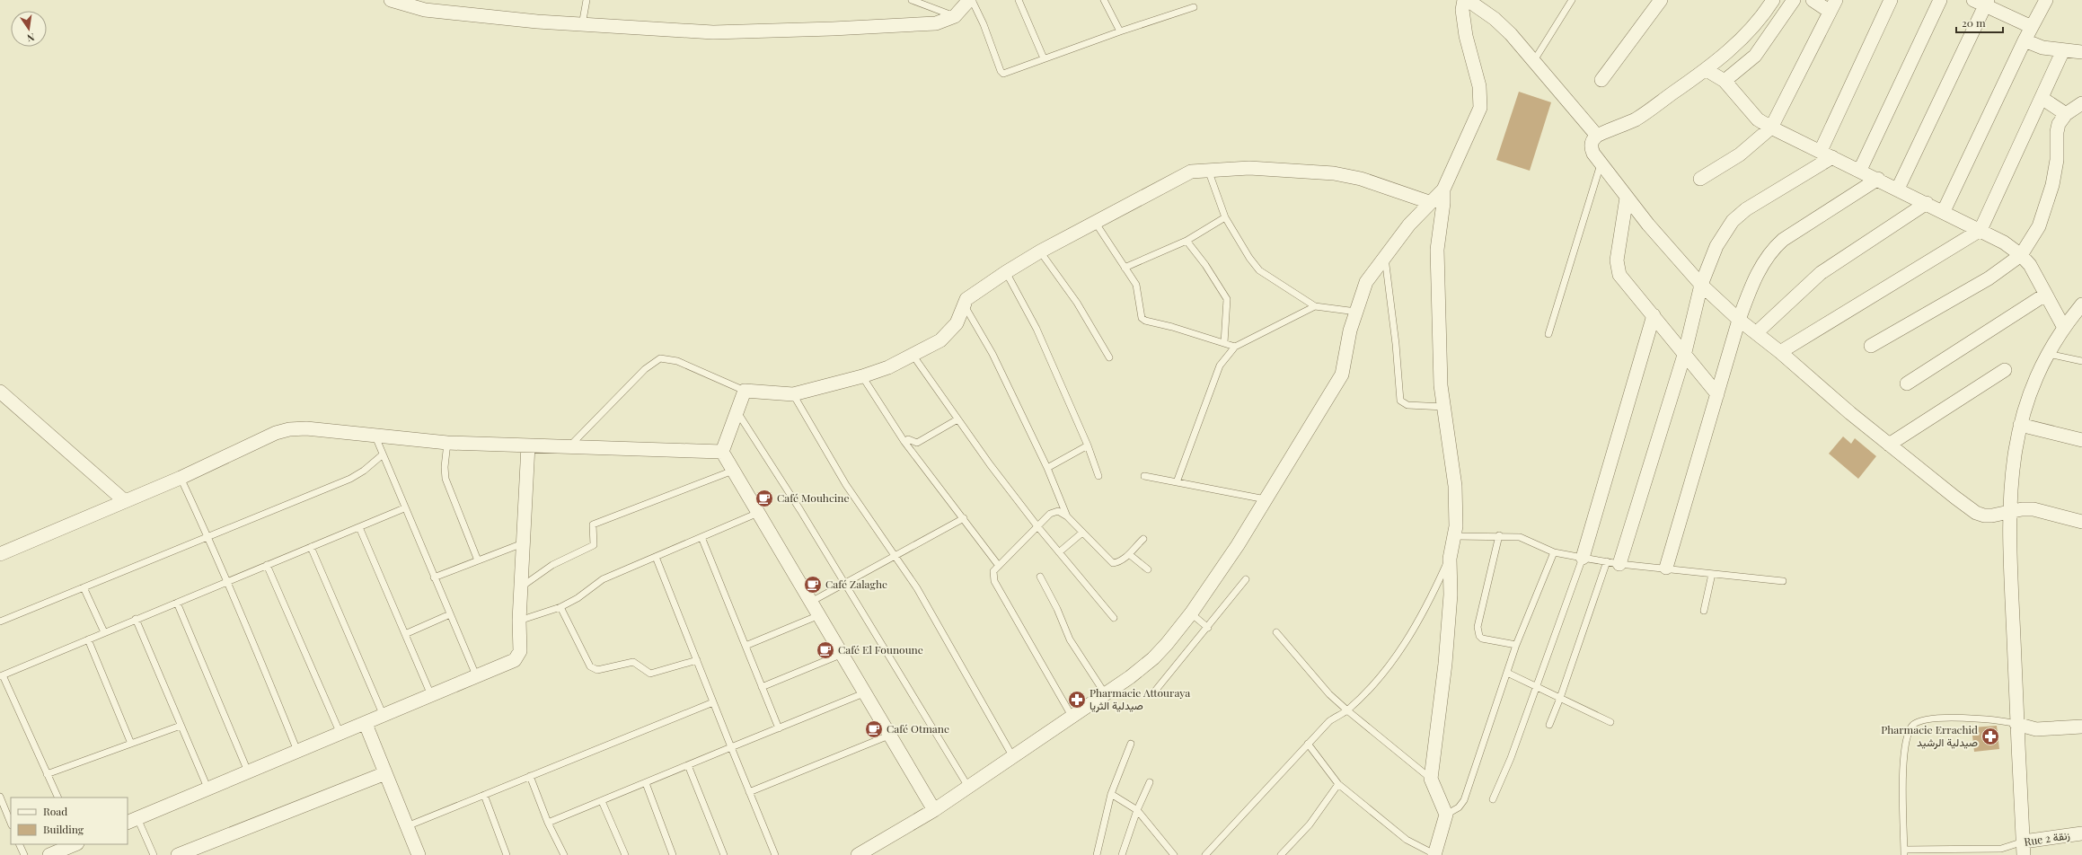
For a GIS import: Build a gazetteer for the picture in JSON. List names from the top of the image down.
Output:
{
  "streets": {
    "street": ["Rue 2 زنقة"]
  },
  "places": {
    "cafe": [
      "Café Mouhcine",
      "Café Zalaghe",
      "Café El Founoune",
      "Café Otmane"
    ],
    "pharmacy": ["Pharmacie Attouraya صيدلية الثريا", "Pharmacie Errachid صيدلية الرشيد"]
  },
  "legend": ["Road", "Building"],
  "scale_bar": "20 m",
  "north": "bottom"
}
